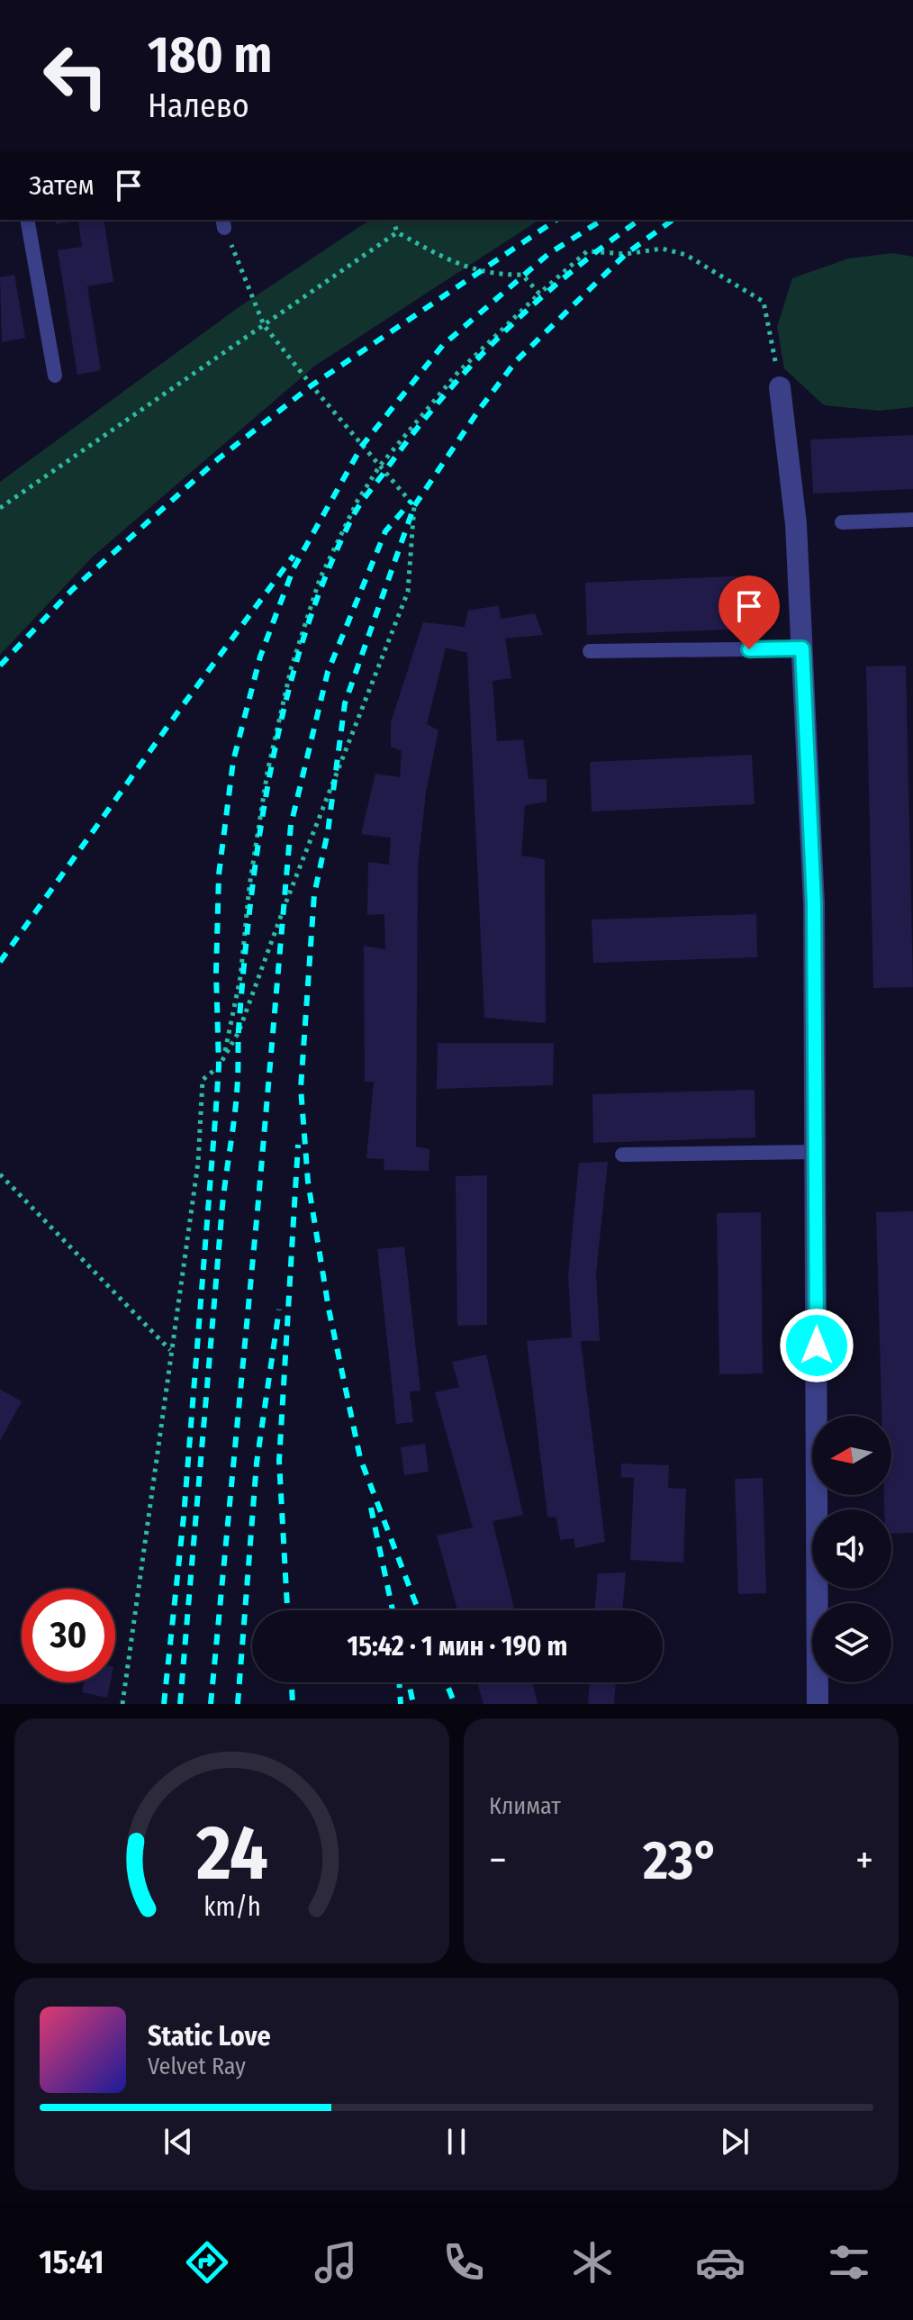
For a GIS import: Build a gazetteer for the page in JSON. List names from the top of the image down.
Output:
{
  "north": "left",
  "page": {
    "turn": ["180 m", "Налево"],
    "then": "Затем",
    "limit": "30",
    "trip": "15:42 · 1 мин · 190 m",
    "tile": "Климат",
    "heat": ["−", "23°", "+"],
    "song": ["Static Love", "Velvet Ray"],
    "tabs": "15:41",
    "gauge": ["24", "km/h"]
  }
}
